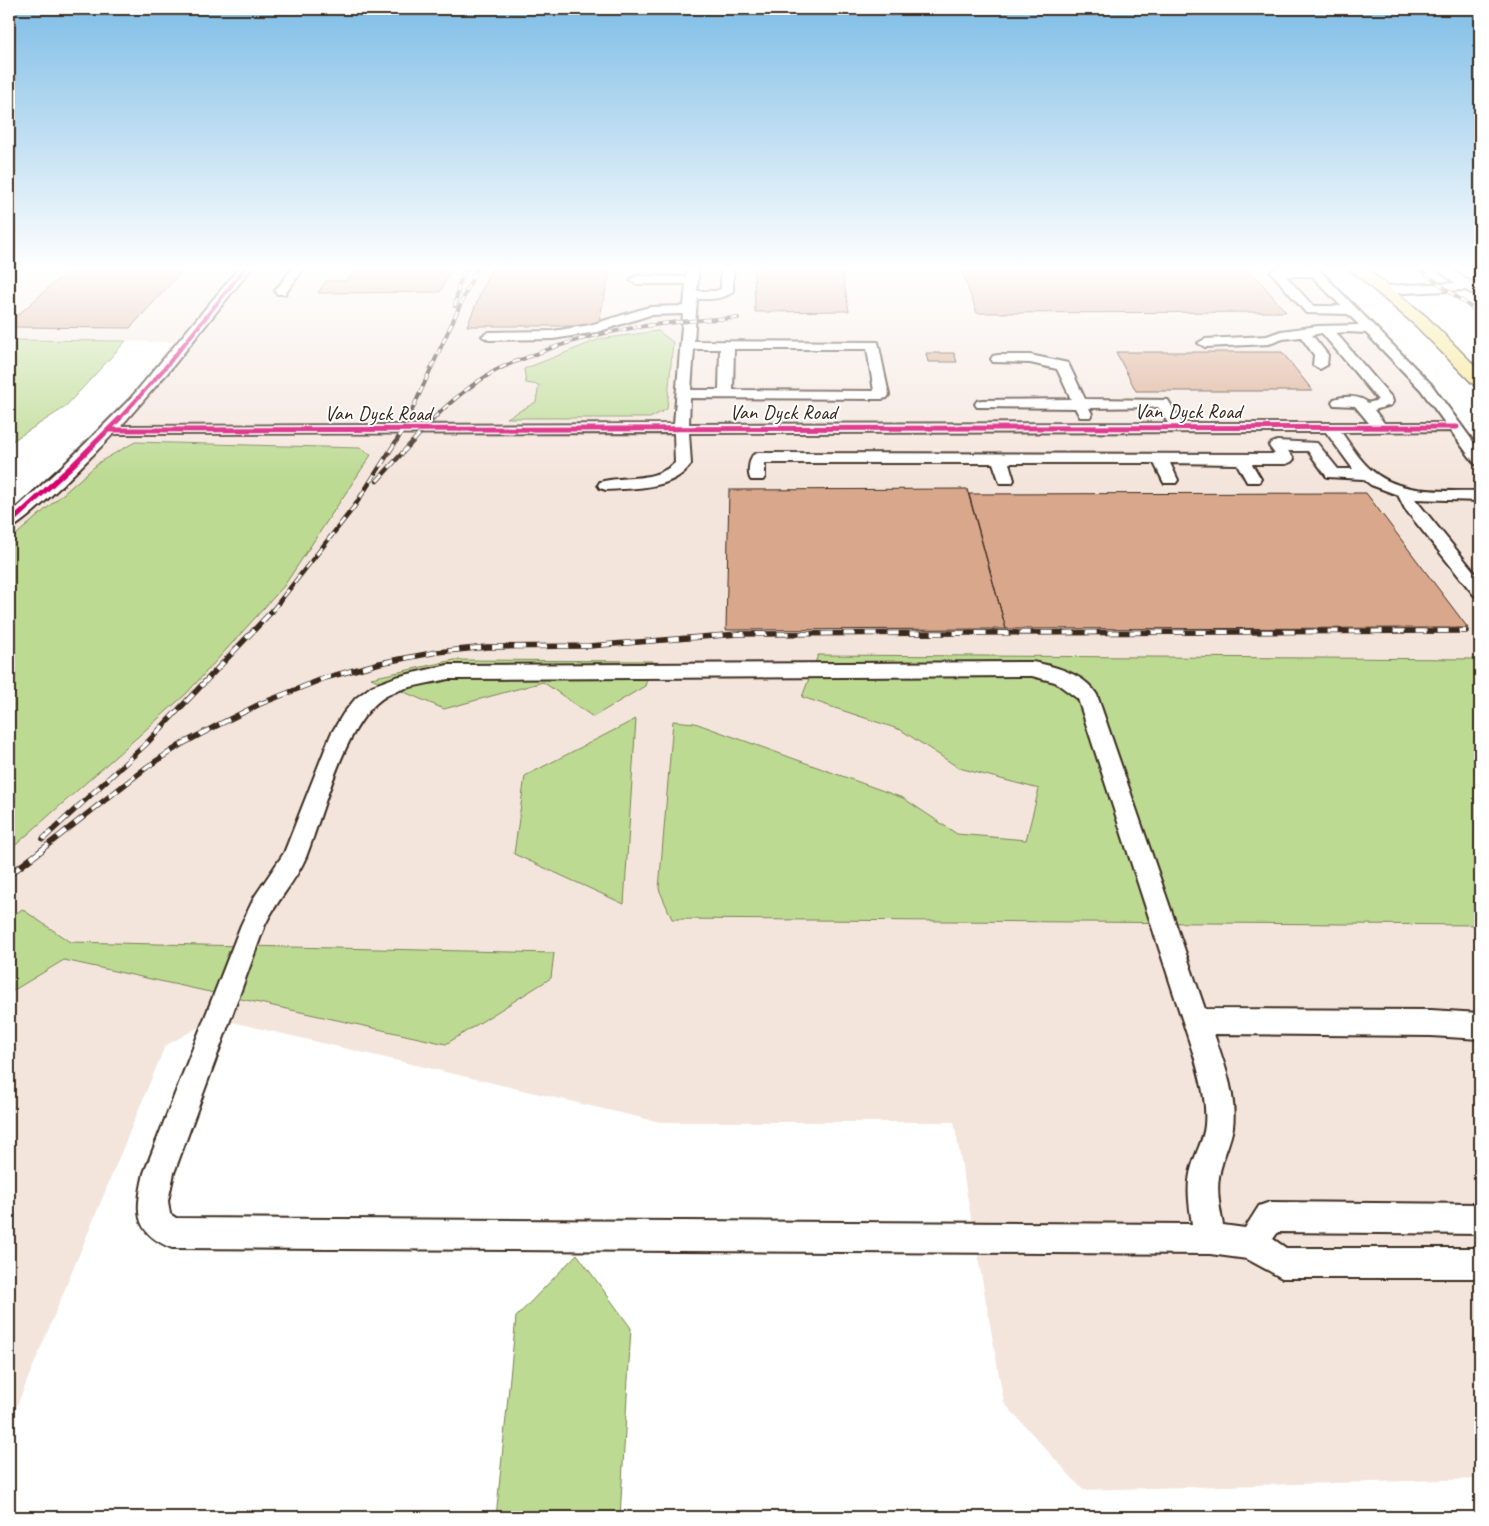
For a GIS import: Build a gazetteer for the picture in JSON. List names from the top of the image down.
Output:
{
  "streets": {
    "street": ["Van Dyck Road"]
  }
}
